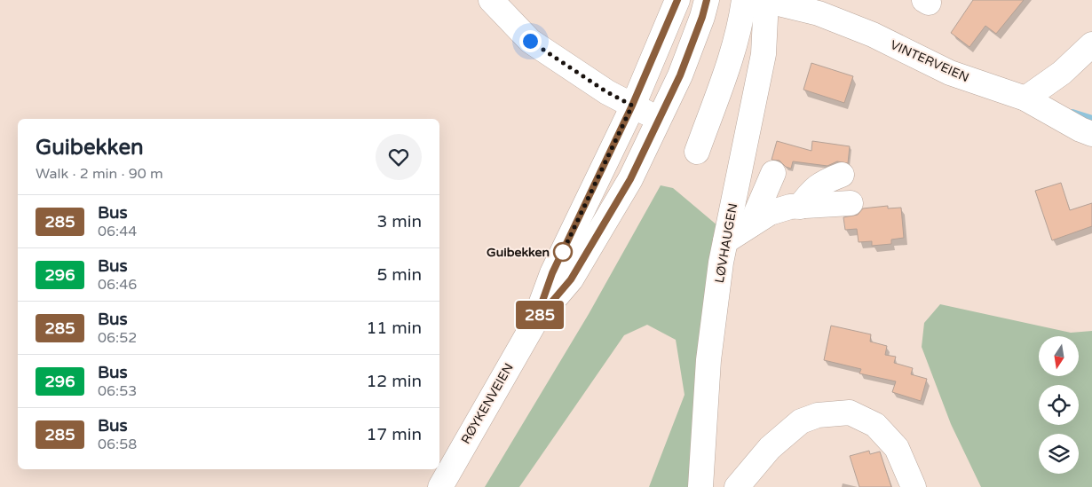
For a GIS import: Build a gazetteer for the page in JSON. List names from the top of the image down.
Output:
{
  "streets": {
    "main road": ["VINTERVEIEN", "LØVHAUGEN", "RØYKENVEIEN"]
  },
  "crossings": [
    ["VINTERVEIEN", "LØVHAUGEN"]
  ],
  "places": ["Guibekken"],
  "lines": ["bus line 285"],
  "north": "bottom",
  "page": {
    "on_map": "285",
    "heading": ["Guibekken", "Walk · 2 min · 90 m"],
    "list": [
      {
        "mark": "285",
        "name": "Bus",
        "note": "06:44",
        "value": "3 min"
      },
      {
        "mark": "296",
        "name": "Bus",
        "note": "06:46",
        "value": "5 min"
      },
      {
        "mark": "285",
        "name": "Bus",
        "note": "06:52",
        "value": "11 min"
      },
      {
        "mark": "296",
        "name": "Bus",
        "note": "06:53",
        "value": "12 min"
      },
      {
        "mark": "285",
        "name": "Bus",
        "note": "06:58",
        "value": "17 min"
      }
    ]
  }
}
